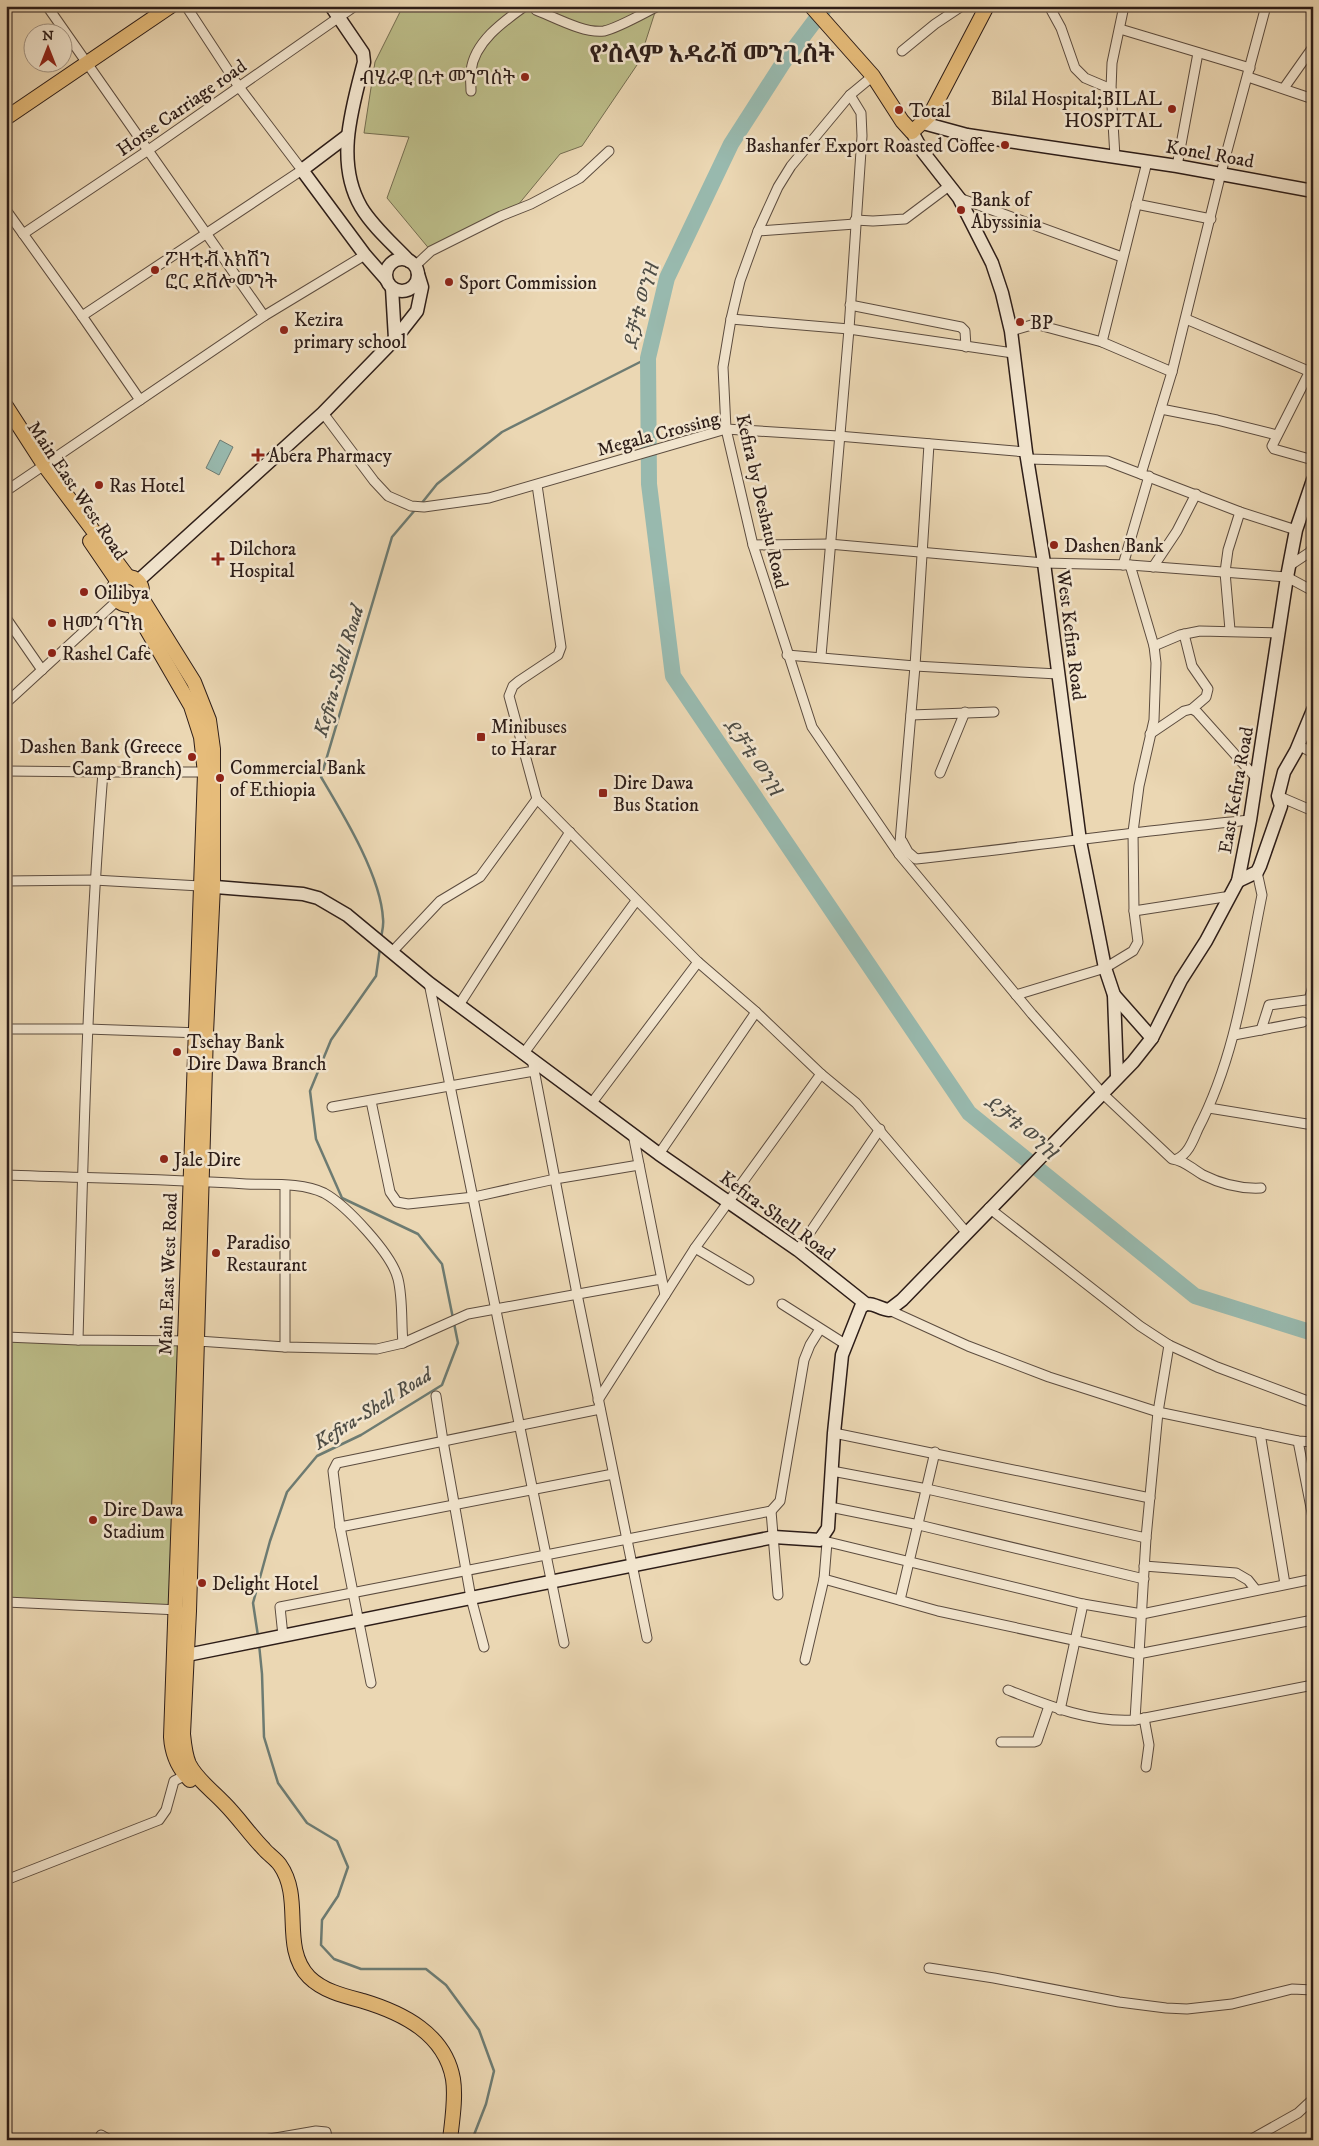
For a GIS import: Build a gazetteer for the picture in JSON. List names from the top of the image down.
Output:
{
  "streets": {
    "main road": [
      "Konel Road",
      "Main East West Road",
      "West Kefira Road",
      "East Kefira Road",
      "Kefira-Shell Road"
    ],
    "street": ["Horse Carriage road", "Megala Crossing", "Kefira by Deshatu Road"]
  },
  "crossings": [
    ["Konel Road", "West Kefira Road"],
    ["Megala Crossing", "Kefira by Deshatu Road"],
    ["Megala Crossing", "West Kefira Road"],
    ["Megala Crossing", "East Kefira Road"],
    ["Main East West Road", "Kefira-Shell Road"],
    ["West Kefira Road", "East Kefira Road"]
  ],
  "districts": ["የ'ሰላም አዳራሽ መንጊስት"],
  "water": ["ደቻቱ ወንዝ", "Kefira-Shell Road"],
  "places": {
    "other": [
      "ብሄራዊ ቤተ መንግስት",
      "Bilal Hospital;BILAL HOSPITAL",
      "Total",
      "Bashanfer Export Roasted Coffee",
      "Bank of Abyssinia",
      "ፖዘቲቭ አክሽን ፎር ደቨሎመንት",
      "Sport Commission",
      "BP",
      "Kezira primary school",
      "Ras Hotel",
      "Dashen Bank",
      "Oilibya",
      "ዘመን ባንክ",
      "Rashel Cafe",
      "Dashen Bank (Greece Camp Branch)",
      "Commercial Bank of Ethiopia",
      "Tsehay Bank Dire Dawa Branch",
      "Jale Dire",
      "Paradiso Restaurant",
      "Dire Dawa Stadium",
      "Delight Hotel"
    ],
    "health": ["Abera Pharmacy", "Dilchora Hospital"],
    "transit": ["Minibuses to Harar", "Dire Dawa Bus Station"]
  },
  "north": "top"
}
